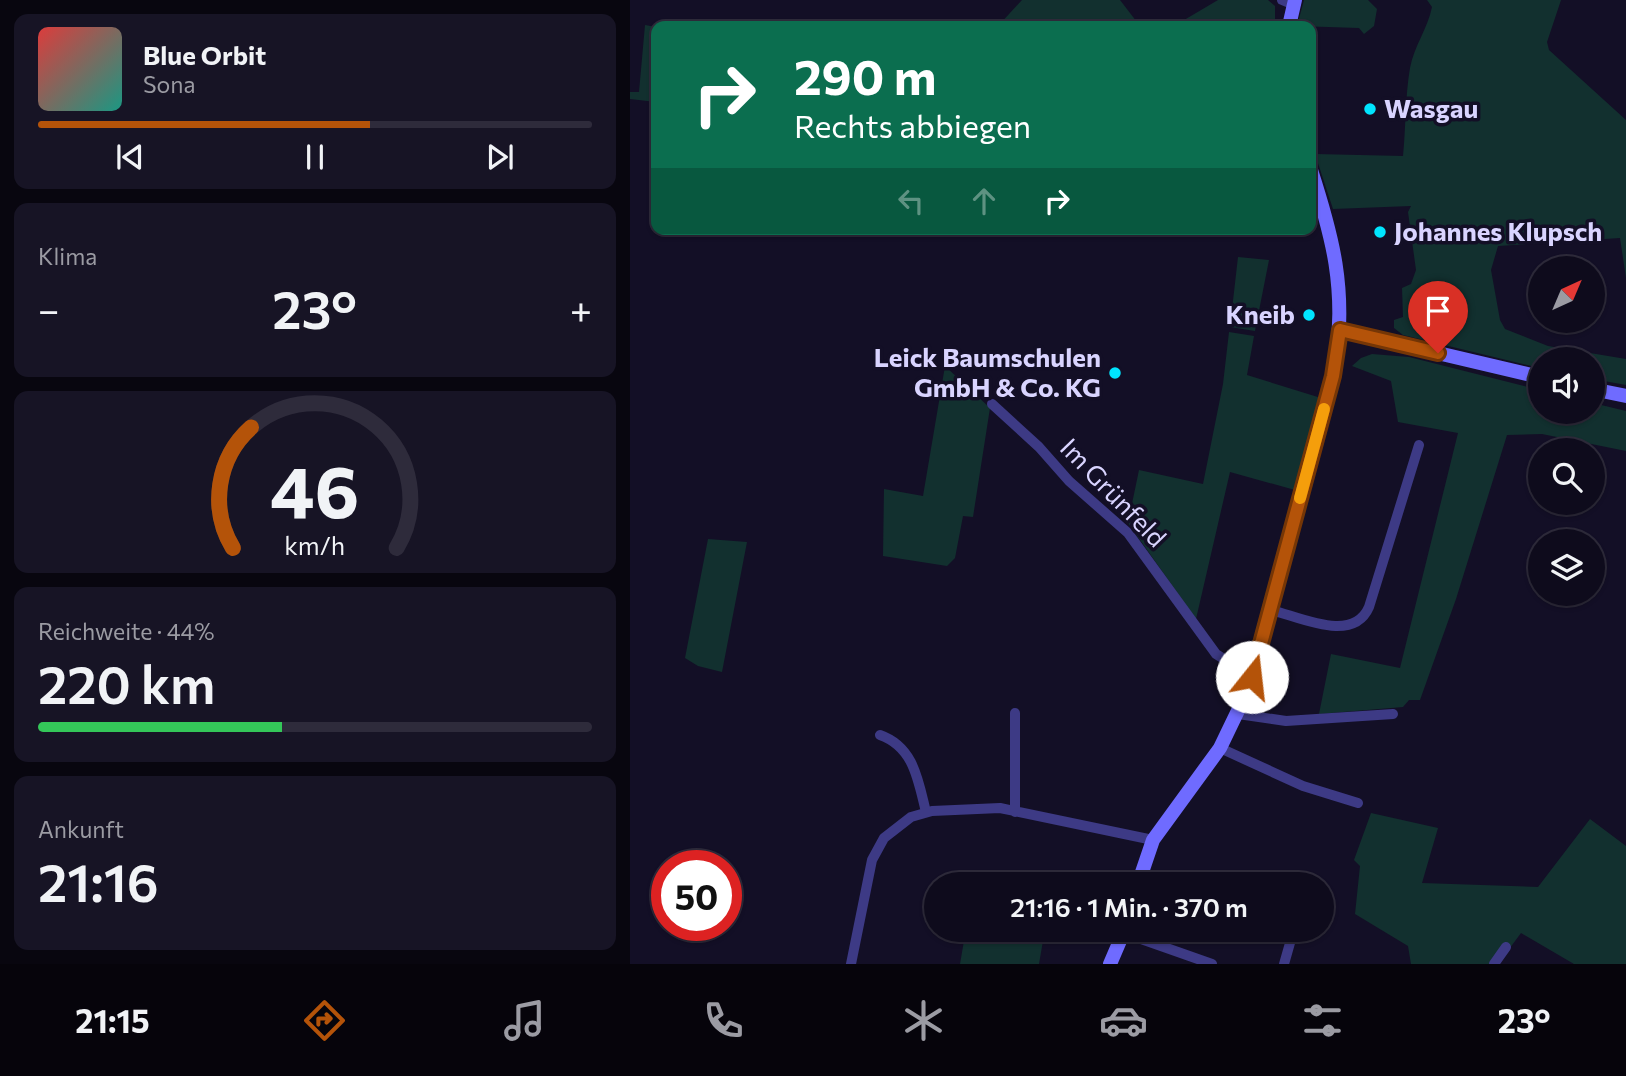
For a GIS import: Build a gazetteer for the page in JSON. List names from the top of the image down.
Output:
{
  "streets": {
    "street": ["Im Grünfeld"]
  },
  "places": [
    "Wasgau",
    "Johannes Klupsch",
    "Kneib",
    "Leick Baumschulen GmbH & Co. KG"
  ],
  "north": "top right",
  "page": {
    "turn": ["290 m", "Rechts abbiegen"],
    "song": ["Blue Orbit", "Sona"],
    "tile": [
      "Klima",
      ["Reichweite · 44%", "220 km"],
      ["Ankunft", "21:16"]
    ],
    "heat": ["−", "23°", "+"],
    "limit": "50",
    "trip": "21:16 · 1 Min. · 370 m",
    "tabs": ["21:15", "23°"],
    "gauge": ["46", "km/h"]
  }
}
